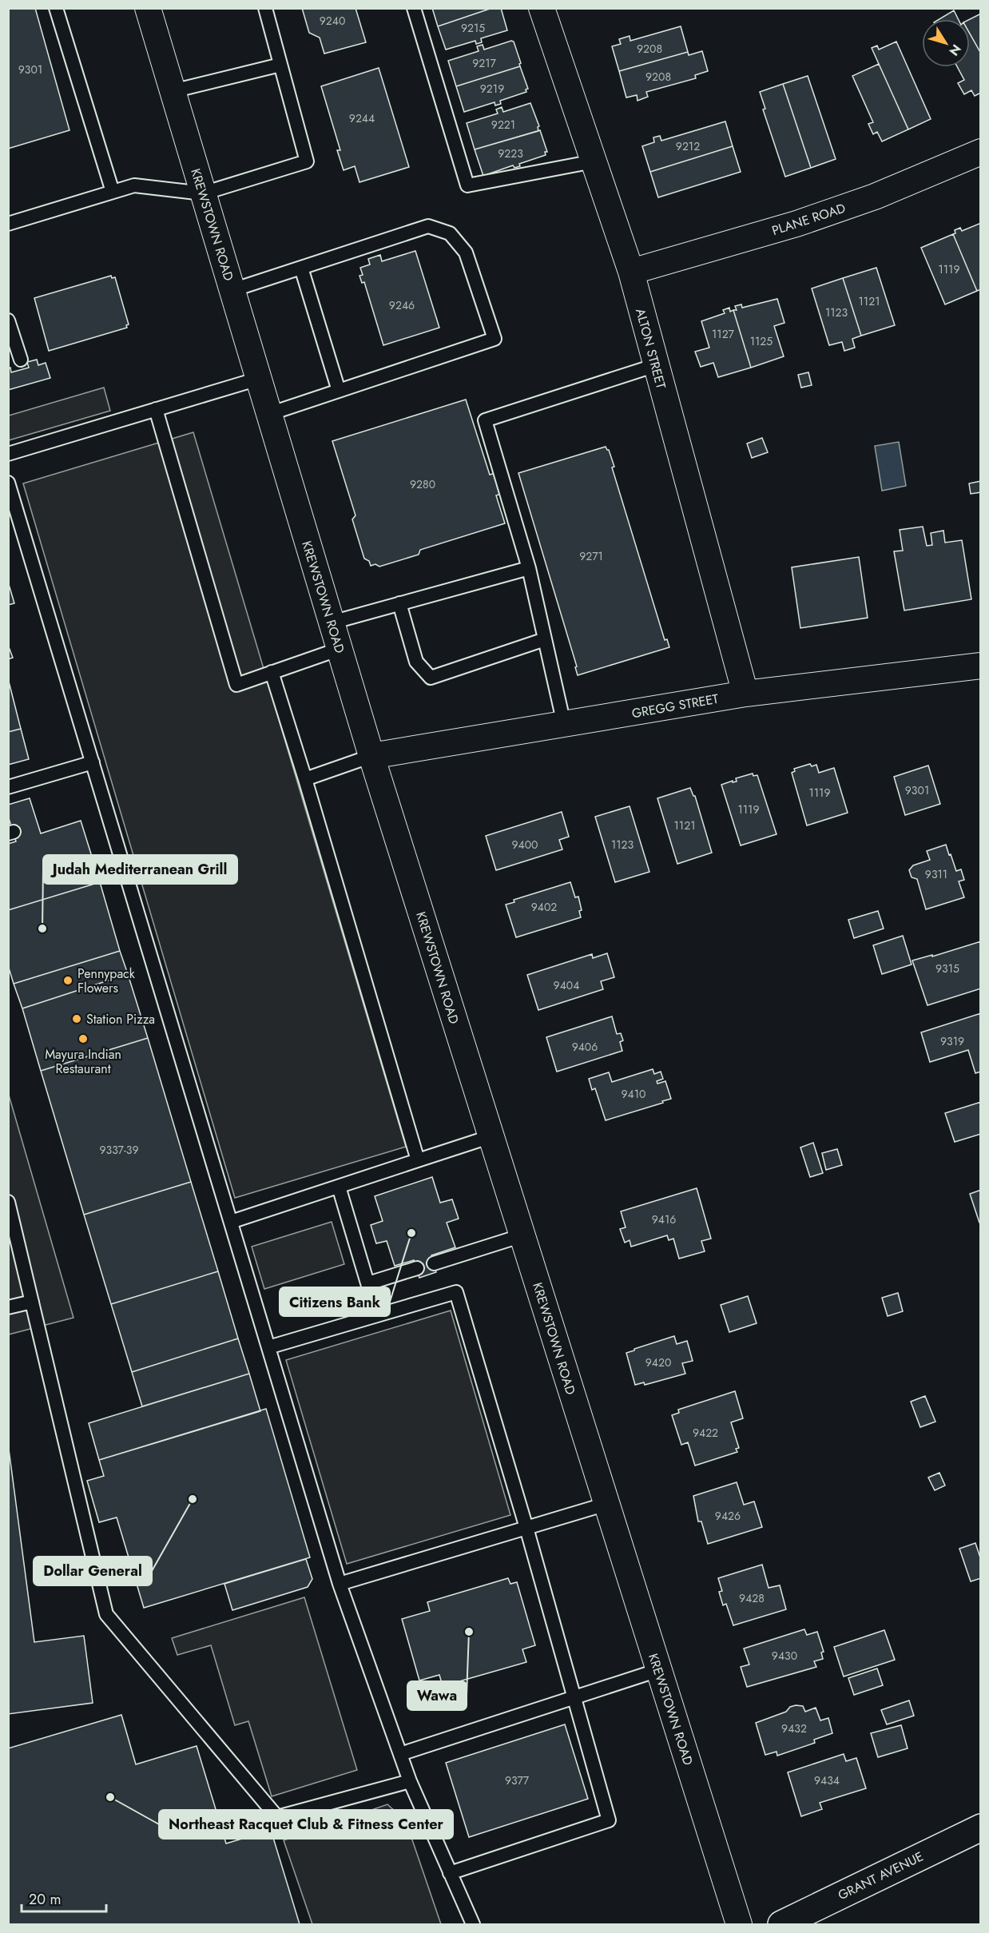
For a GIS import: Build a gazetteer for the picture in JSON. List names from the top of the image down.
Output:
{
  "streets": {
    "main road": ["GRANT AVENUE"],
    "street": [
      "PLANE ROAD",
      "KREWSTOWN ROAD",
      "ALTON STREET",
      "GREGG STREET"
    ]
  },
  "crossings": [
    ["PLANE ROAD", "ALTON STREET"],
    ["KREWSTOWN ROAD", "GREGG STREET"],
    ["ALTON STREET", "GREGG STREET"]
  ],
  "places": [
    "Judah Mediterranean Grill",
    "Pennypack Flowers",
    "Station Pizza",
    "Mayura Indian Restaurant",
    "Citizens Bank",
    "Dollar General",
    "Wawa",
    "Northeast Racquet Club & Fitness Center"
  ],
  "house_numbers": [
    "9240",
    "9215",
    "9208",
    "9217",
    "9301",
    "9208",
    "9219",
    "9244",
    "9221",
    "9212",
    "9223",
    "1119",
    "1121",
    "9246",
    "1123",
    "1127",
    "1125",
    "9280",
    "9271",
    "9301",
    "1119",
    "1119",
    "1121",
    "9400",
    "1123",
    "9311",
    "9402",
    "9315",
    "9404",
    "9319",
    "9406",
    "9410",
    "9337-39",
    "9416",
    "9420",
    "9422",
    "9426",
    "9428",
    "9430",
    "9432",
    "9377",
    "9434"
  ],
  "scale_bar": "20 m",
  "north": "bottom right"
}
